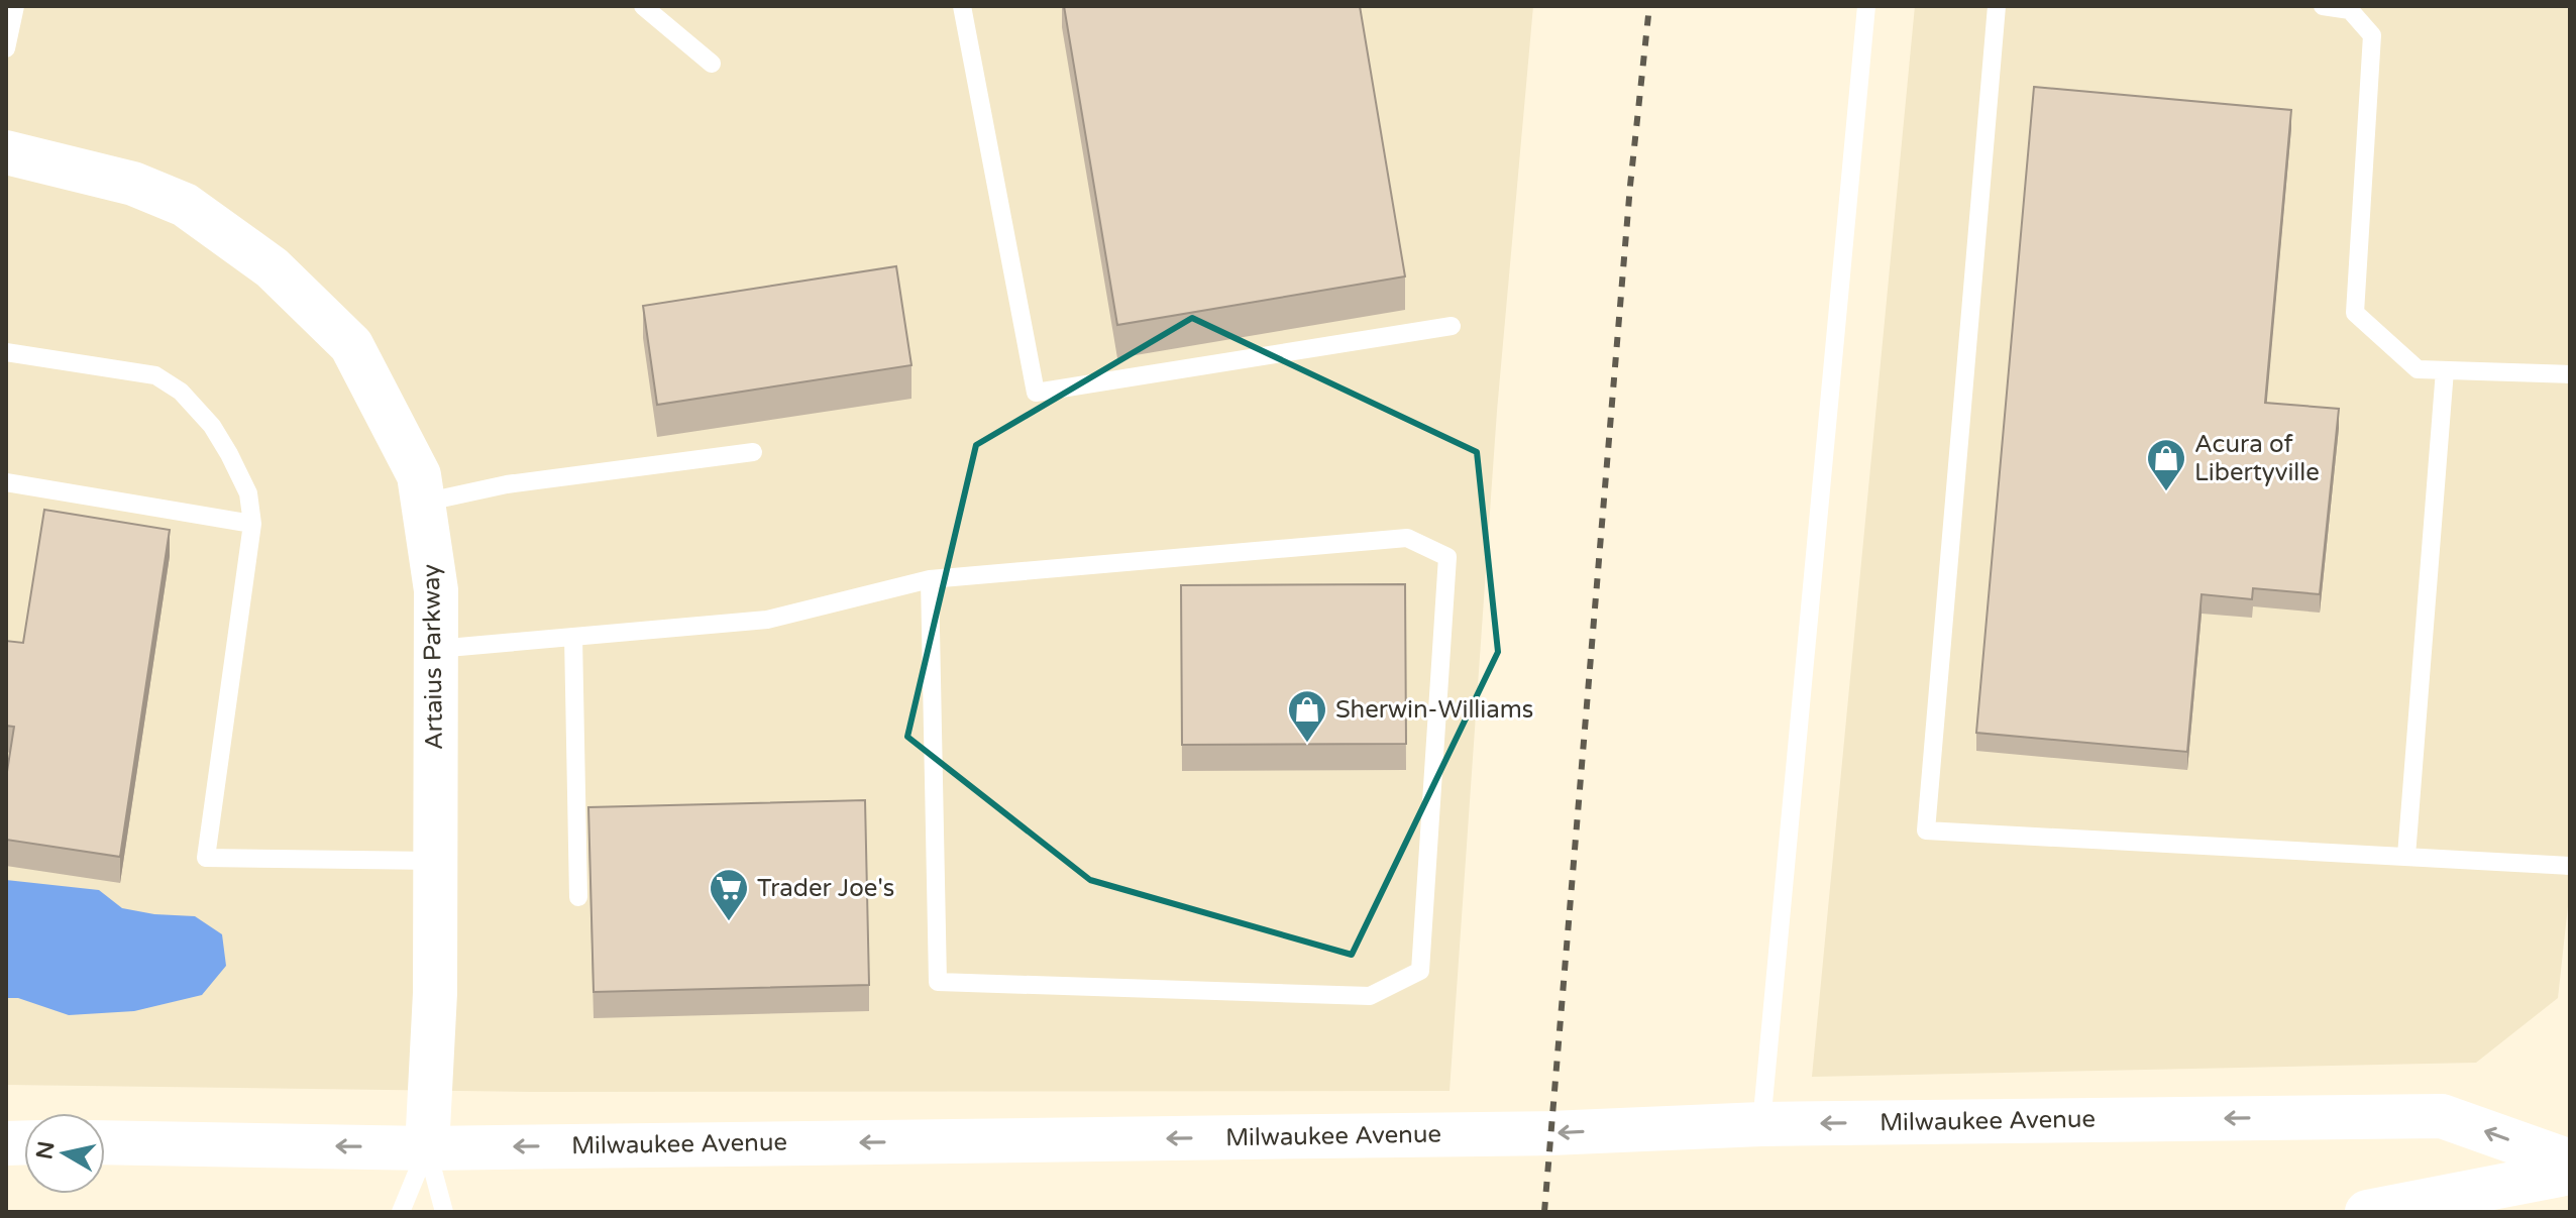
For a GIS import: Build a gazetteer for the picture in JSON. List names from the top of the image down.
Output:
{
  "streets": {
    "main road": ["Artaius Parkway", "Milwaukee Avenue"]
  },
  "crossings": [
    ["Artaius Parkway", "Milwaukee Avenue"]
  ],
  "one_way": ["Milwaukee Avenue"],
  "places": {
    "shop": ["Acura of Libertyville", "Sherwin-Williams"],
    "supermarket": ["Trader Joe's"]
  },
  "north": "left"
}
